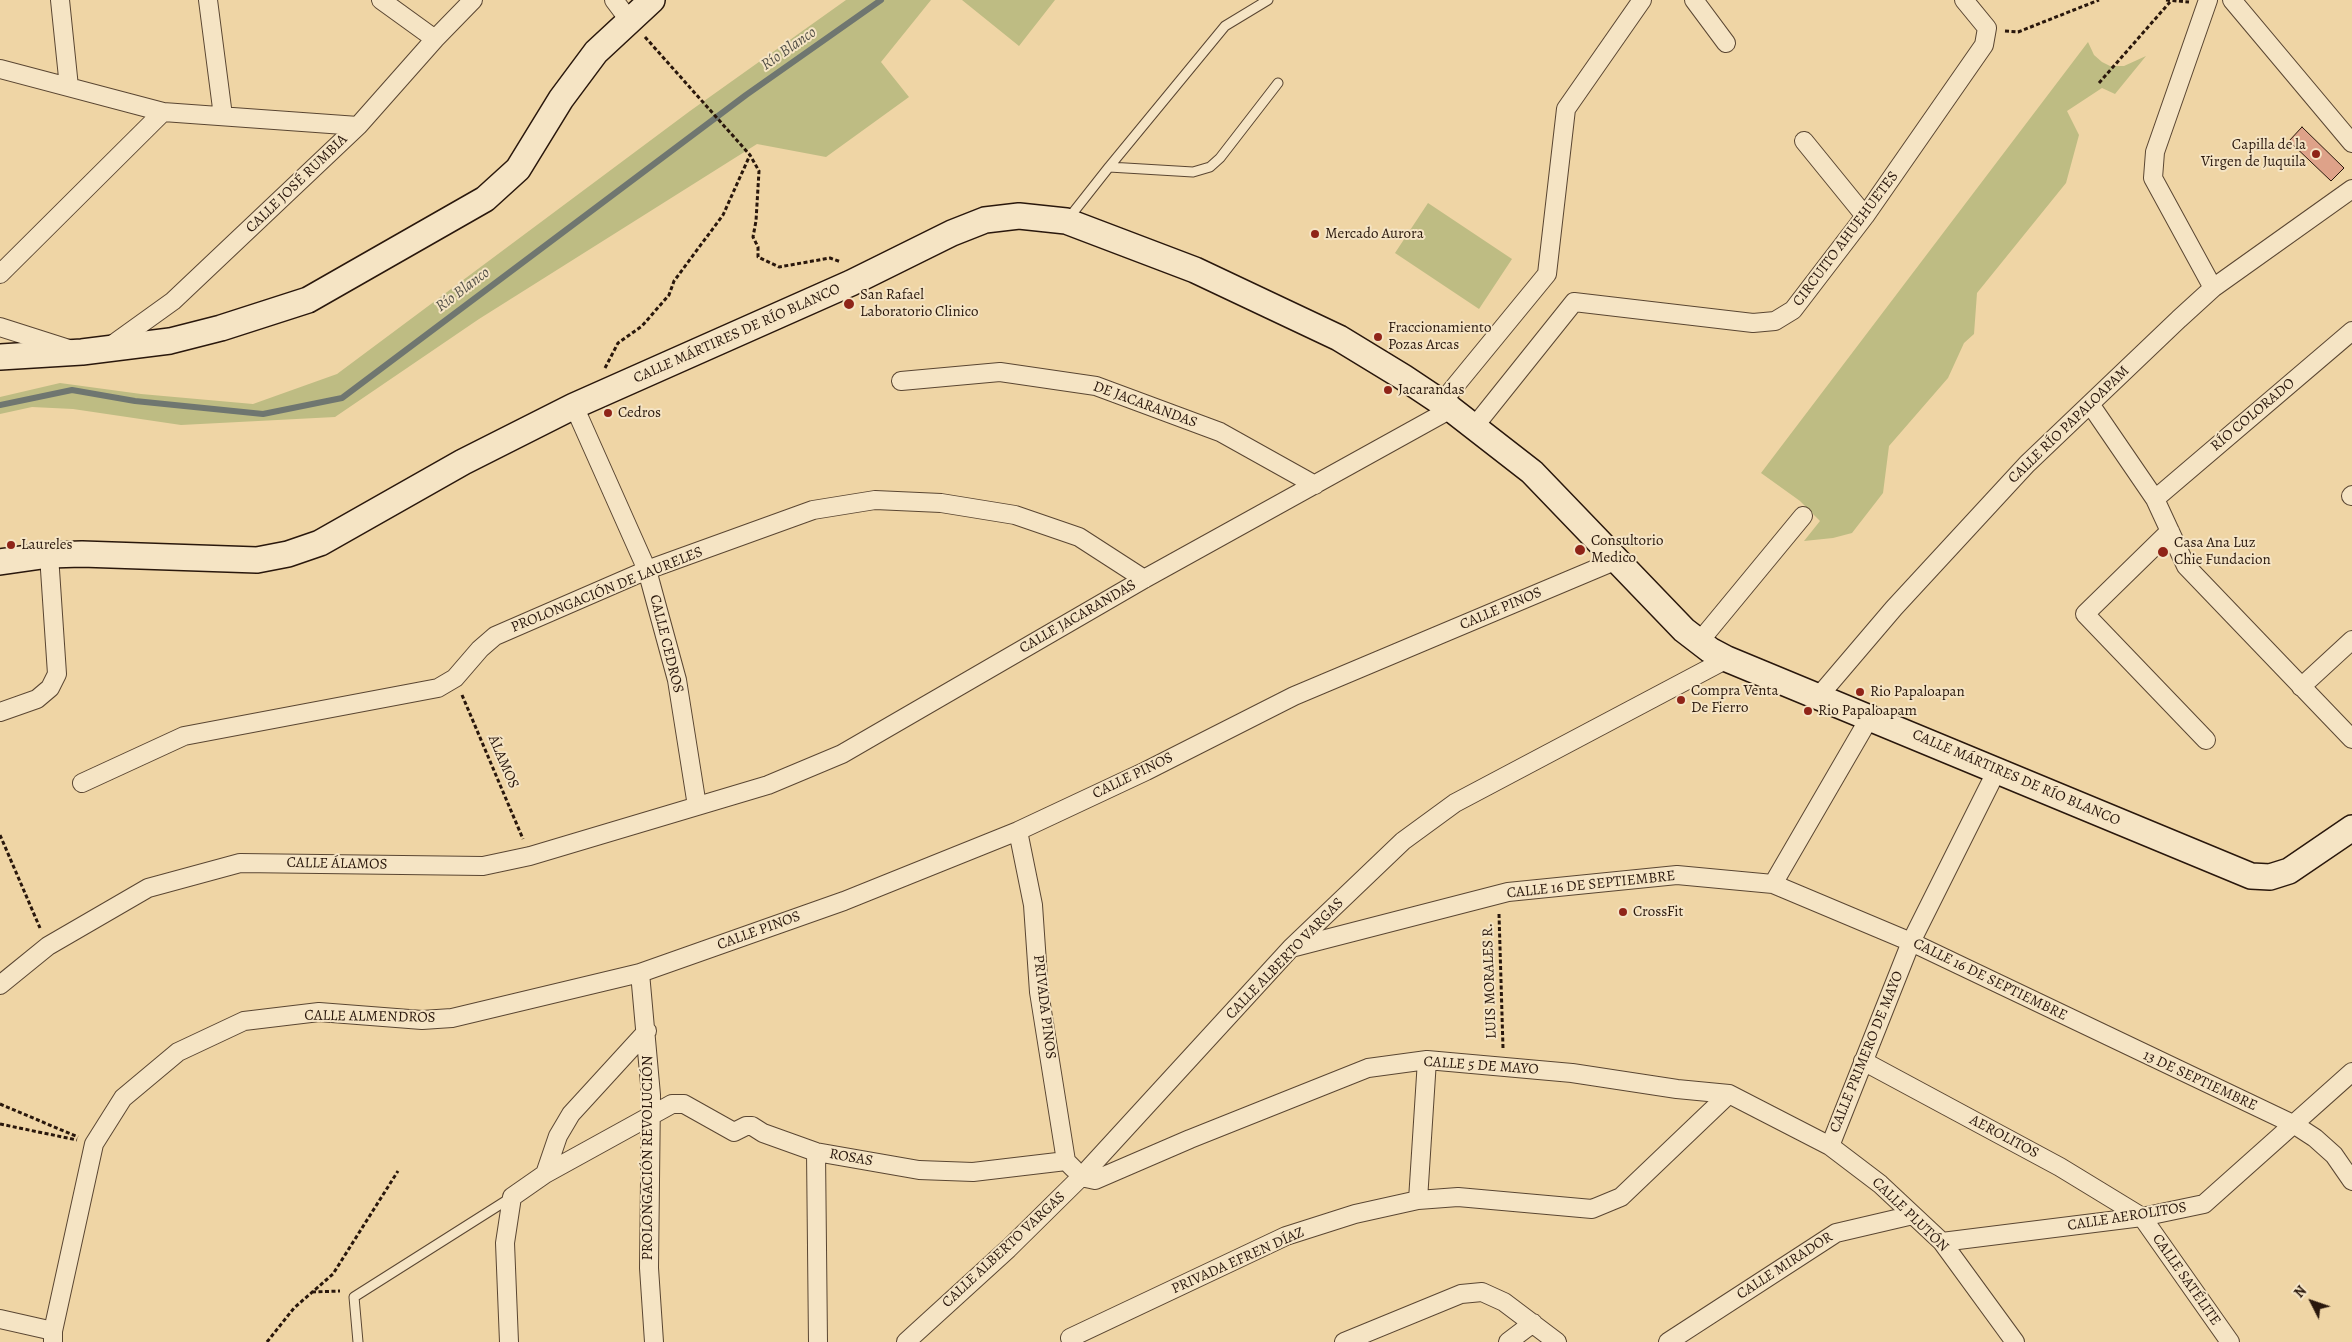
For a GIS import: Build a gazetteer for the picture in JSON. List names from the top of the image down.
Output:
{
  "streets": {
    "main road": ["CALLE MÁRTIRES DE RÍO BLANCO"],
    "street": [
      "CALLE JOSÉ RUMBIA",
      "CIRCUITO AHUEHUETES",
      "DE JACARANDAS",
      "RÍO COLORADO",
      "CALLE RÍO PAPALOAPAM",
      "PROLONGACIÓN DE LAURELES",
      "CALLE PINOS",
      "CALLE JACARANDAS",
      "CALLE CEDROS",
      "CALLE ÁLAMOS",
      "CALLE 16 DE SEPTIEMBRE",
      "CALLE ALBERTO VARGAS",
      "PRIVADA PINOS",
      "CALLE ALMENDROS",
      "CALLE PRIMERO DE MAYO",
      "CALLE 5 DE MAYO",
      "13 DE SEPTIEMBRE",
      "AEROLITOS",
      "PROLONGACIÓN REVOLUCIÓN",
      "ROSAS",
      "CALLE PLUTÓN",
      "CALLE AEROLITOS",
      "PRIVADA EFREN DÍAZ",
      "CALLE MIRADOR",
      "CALLE SATÉLITE"
    ],
    "path": ["ÁLAMOS", "LUIS MORALES R."]
  },
  "crossings": [
    ["CIRCUITO AHUEHUETES", "CALLE MÁRTIRES DE RÍO BLANCO"],
    ["CALLE MÁRTIRES DE RÍO BLANCO", "CALLE RÍO PAPALOAPAM"],
    ["CALLE MÁRTIRES DE RÍO BLANCO", "CALLE PINOS"],
    ["CALLE MÁRTIRES DE RÍO BLANCO", "CALLE JACARANDAS"],
    ["CALLE MÁRTIRES DE RÍO BLANCO", "CALLE CEDROS"],
    ["CALLE MÁRTIRES DE RÍO BLANCO", "CALLE ALBERTO VARGAS"],
    ["CALLE MÁRTIRES DE RÍO BLANCO", "CALLE PRIMERO DE MAYO"],
    ["DE JACARANDAS", "CALLE JACARANDAS"],
    ["PROLONGACIÓN DE LAURELES", "CALLE JACARANDAS"],
    ["PROLONGACIÓN DE LAURELES", "CALLE CEDROS"],
    ["PROLONGACIÓN DE LAURELES", "ÁLAMOS"],
    ["CALLE PINOS", "PRIVADA PINOS"],
    ["CALLE PINOS", "CALLE ALMENDROS"],
    ["CALLE PINOS", "PROLONGACIÓN REVOLUCIÓN"],
    ["CALLE JACARANDAS", "CALLE CEDROS"],
    ["CALLE JACARANDAS", "CALLE ÁLAMOS"],
    ["CALLE CEDROS", "CALLE ÁLAMOS"],
    ["ÁLAMOS", "CALLE ÁLAMOS"],
    ["CALLE 16 DE SEPTIEMBRE", "CALLE ALBERTO VARGAS"],
    ["CALLE 16 DE SEPTIEMBRE", "LUIS MORALES R."],
    ["CALLE 16 DE SEPTIEMBRE", "CALLE PRIMERO DE MAYO"],
    ["CALLE 16 DE SEPTIEMBRE", "13 DE SEPTIEMBRE"],
    ["CALLE ALBERTO VARGAS", "CALLE 5 DE MAYO"],
    ["LUIS MORALES R.", "CALLE 5 DE MAYO"],
    ["PRIVADA PINOS", "ROSAS"],
    ["CALLE ALMENDROS", "PROLONGACIÓN REVOLUCIÓN"],
    ["CALLE PRIMERO DE MAYO", "CALLE 5 DE MAYO"],
    ["CALLE PRIMERO DE MAYO", "AEROLITOS"],
    ["CALLE PRIMERO DE MAYO", "CALLE PLUTÓN"],
    ["CALLE 5 DE MAYO", "CALLE PLUTÓN"],
    ["CALLE 5 DE MAYO", "PRIVADA EFREN DÍAZ"],
    ["13 DE SEPTIEMBRE", "CALLE AEROLITOS"],
    ["AEROLITOS", "CALLE AEROLITOS"],
    ["AEROLITOS", "CALLE SATÉLITE"],
    ["PROLONGACIÓN REVOLUCIÓN", "ROSAS"],
    ["CALLE PLUTÓN", "CALLE AEROLITOS"],
    ["CALLE PLUTÓN", "CALLE MIRADOR"],
    ["CALLE AEROLITOS", "CALLE SATÉLITE"]
  ],
  "water": ["Río Blanco"],
  "places": [
    "Capilla de la Virgen de Juquila",
    "Mercado Aurora",
    "San Rafael Laboratorio Clinico",
    "Fraccionamiento Pozas Arcas",
    "Jacarandas",
    "Cedros",
    "Laureles",
    "Consultorio Medico",
    "Casa Ana Luz Chie Fundacion",
    "Rio Papaloapan",
    "Compra Venta De Fierro",
    "Rio Papaloapam",
    "CrossFit"
  ],
  "north": "top left"
}
